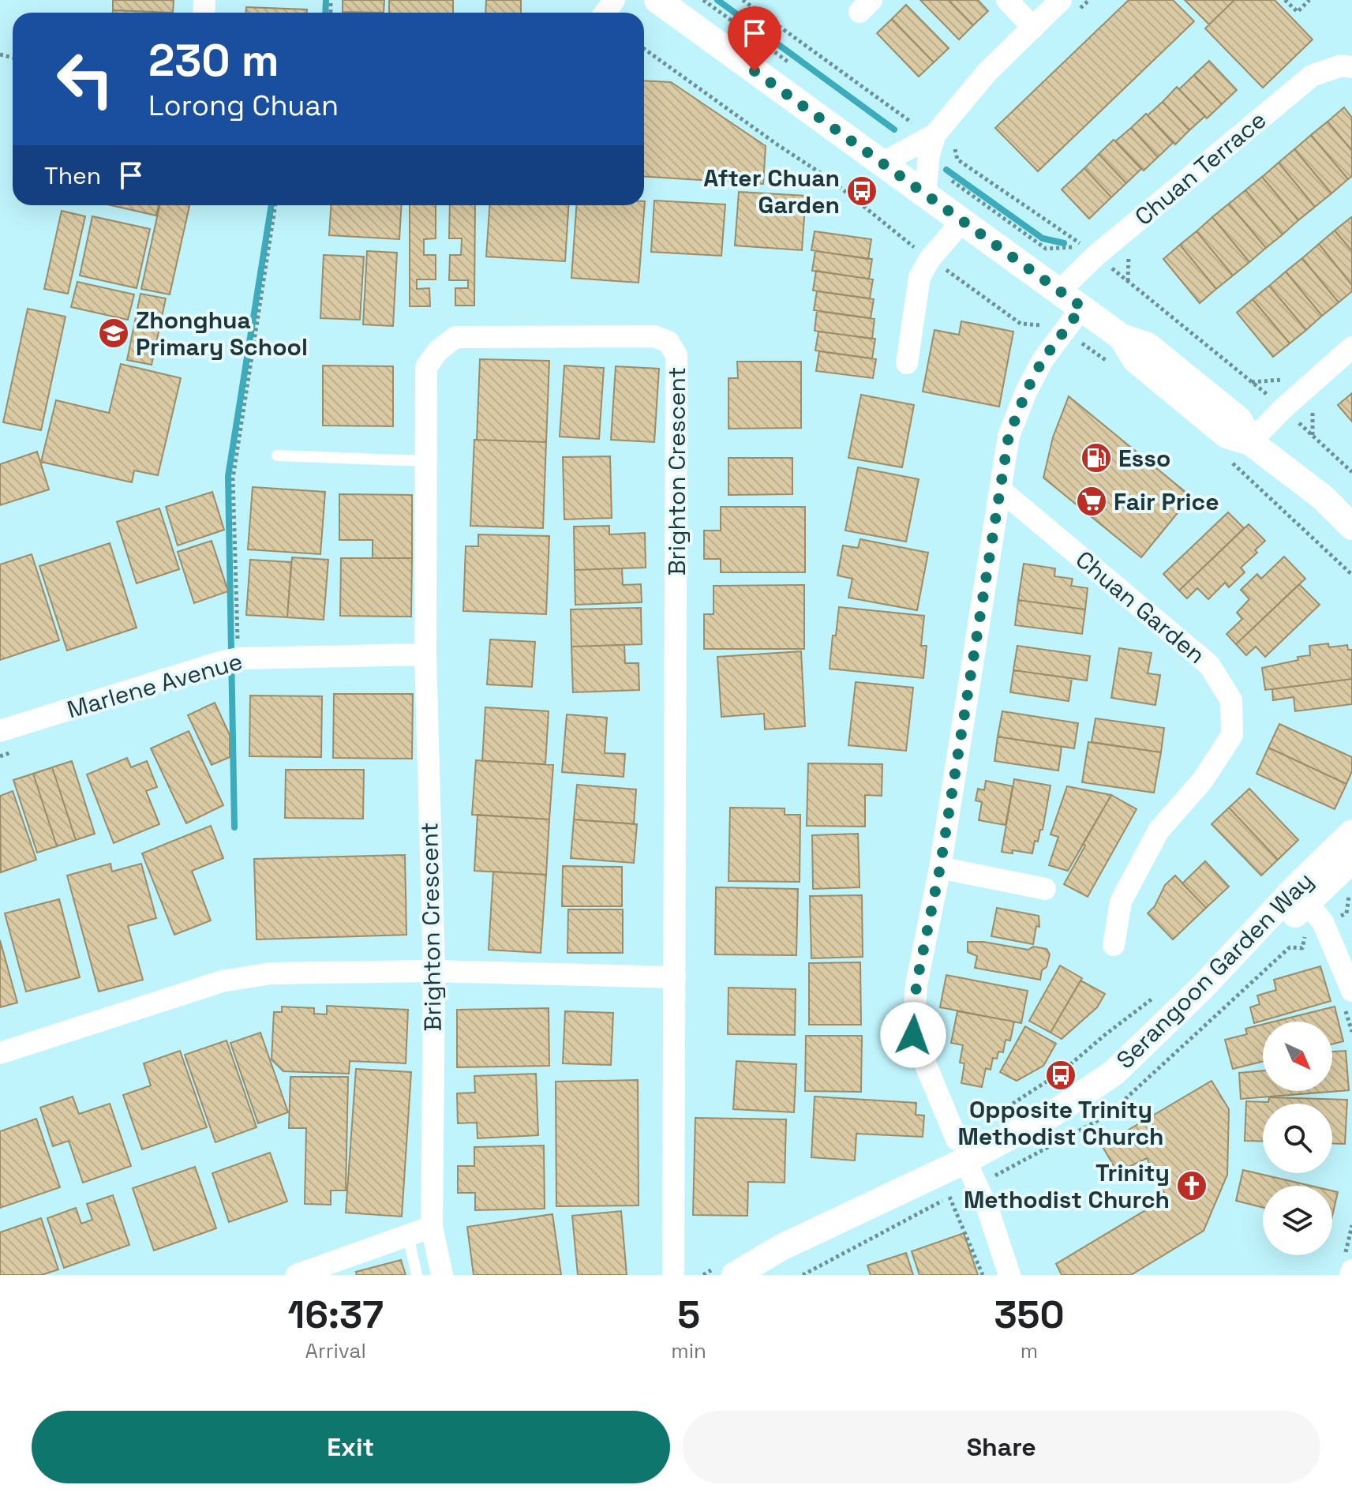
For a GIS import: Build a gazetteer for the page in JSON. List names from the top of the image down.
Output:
{
  "streets": {
    "street": [
      "Chuan Terrace",
      "Brighton Crescent",
      "Chuan Garden",
      "Marlene Avenue",
      "Serangoon Garden Way"
    ]
  },
  "crossings": [
    ["Brighton Crescent", "Marlene Avenue"]
  ],
  "places": {
    "bus stop": ["After Chuan Garden", "Opposite Trinity Methodist Church"],
    "school or university": ["Zhonghua Primary School"],
    "fuel station": ["Esso"],
    "supermarket": ["Fair Price"],
    "church": ["Trinity Methodist Church"]
  },
  "north": "bottom right",
  "page": {
    "turn": ["230 m", "Lorong Chuan"],
    "then": "Then",
    "eta": [
      "16:37",
      "Arrival",
      "5",
      "min",
      "350",
      "m"
    ],
    "buttons": ["Exit", "Share"]
  }
}
